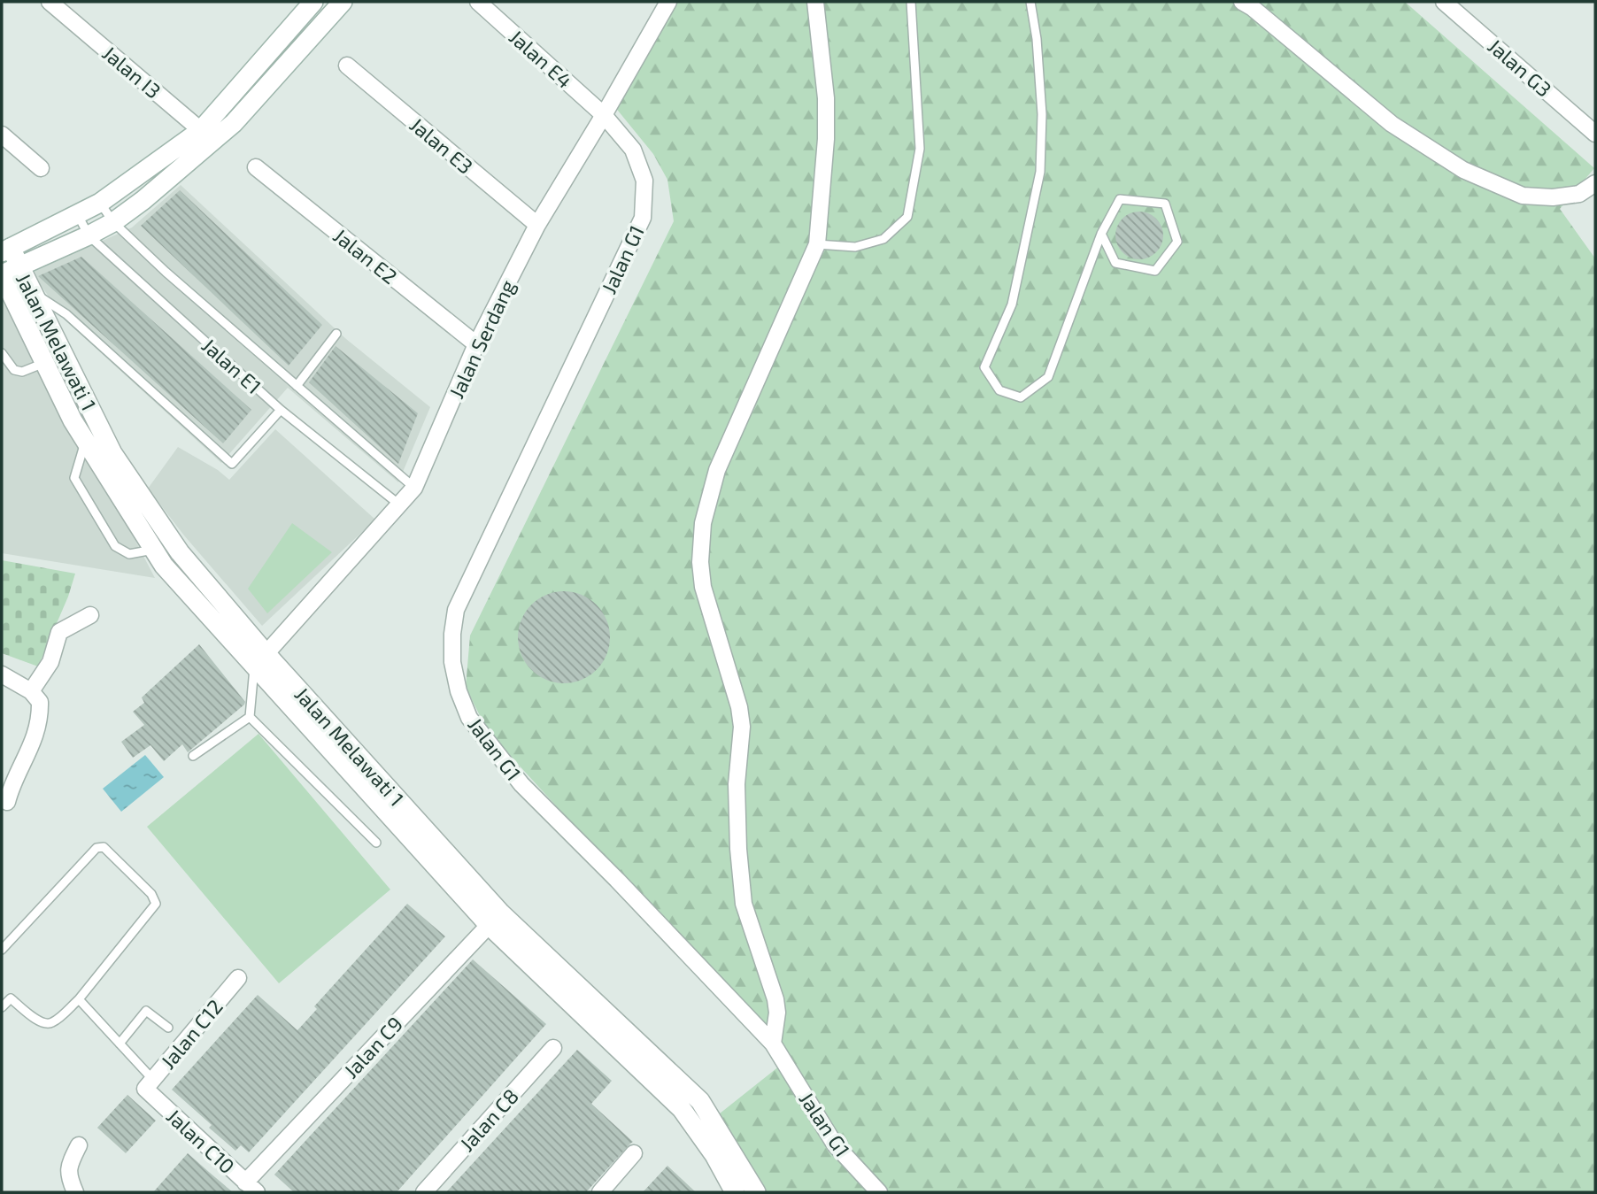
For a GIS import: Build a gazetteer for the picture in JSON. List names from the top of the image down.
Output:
{
  "streets": {
    "street": [
      "Jalan E4",
      "Jalan G3",
      "Jalan I3",
      "Jalan E3",
      "Jalan E2",
      "Jalan G1",
      "Jalan Serdang",
      "Jalan Melawati 1",
      "Jalan C12",
      "Jalan C9",
      "Jalan C8",
      "Jalan C10"
    ],
    "lane": ["Jalan E1"]
  },
  "crossings": [
    ["Jalan E4", "Jalan G1"],
    ["Jalan E4", "Jalan Serdang"],
    ["Jalan E3", "Jalan Serdang"],
    ["Jalan E2", "Jalan Serdang"],
    ["Jalan G1", "Jalan Serdang"],
    ["Jalan Serdang", "Jalan Melawati 1"],
    ["Jalan Serdang", "Jalan E1"],
    ["Jalan Melawati 1", "Jalan C9"],
    ["Jalan C12", "Jalan C10"],
    ["Jalan C9", "Jalan C10"]
  ]
}
